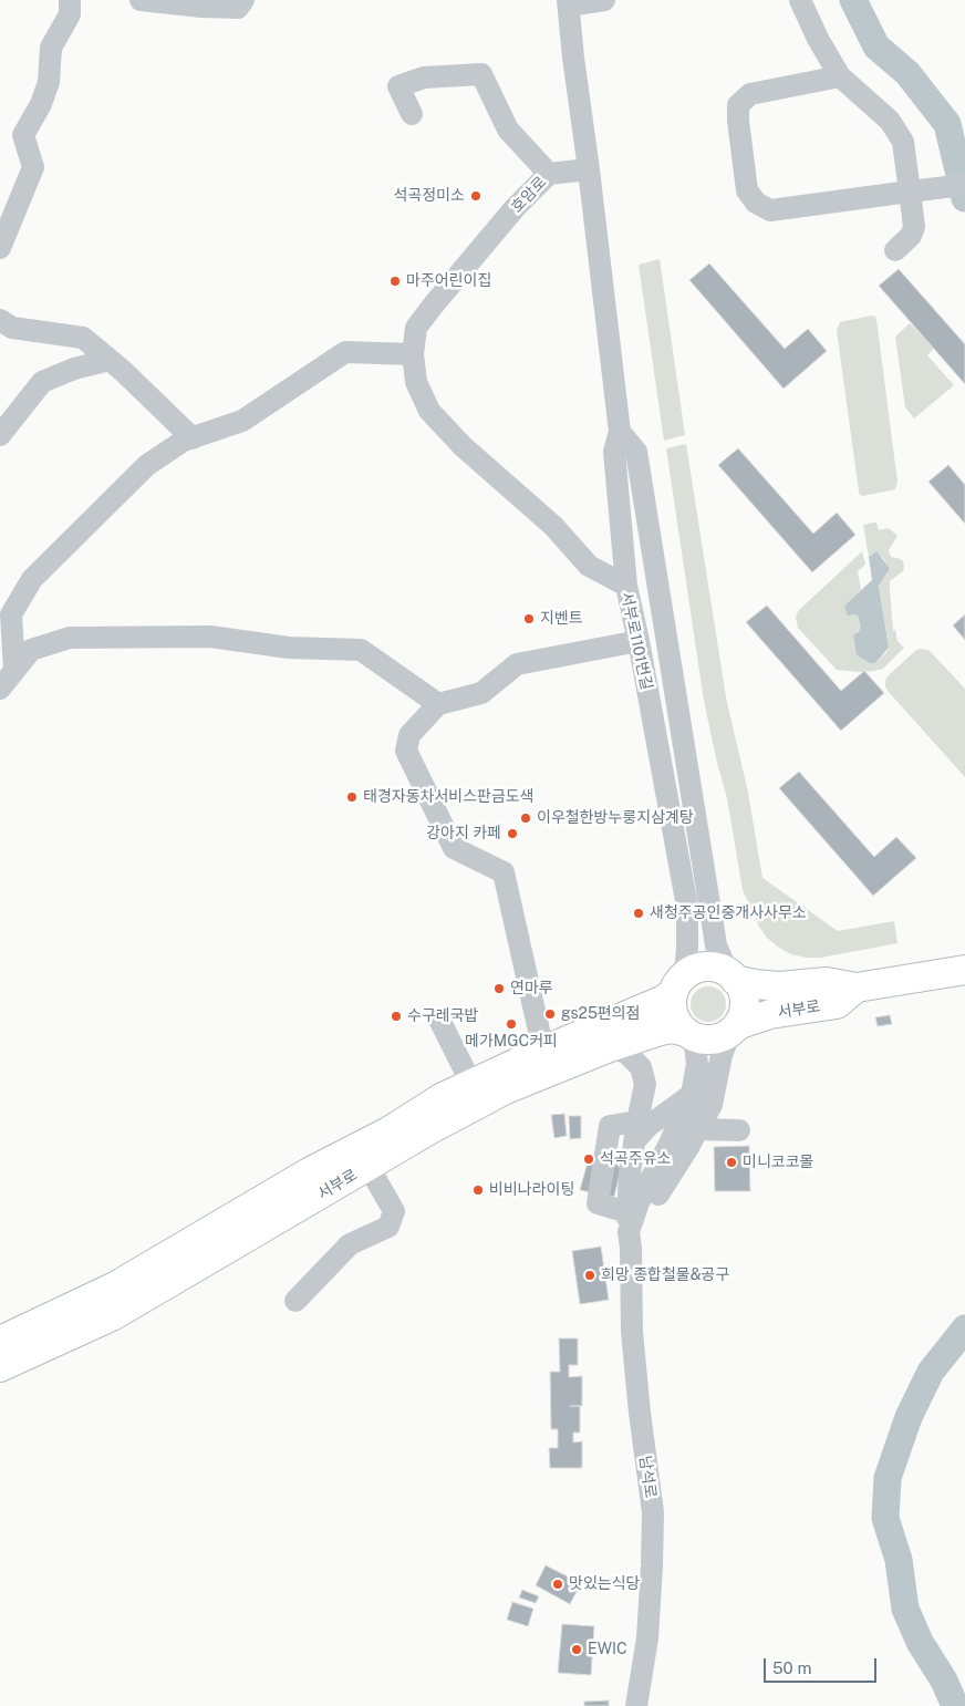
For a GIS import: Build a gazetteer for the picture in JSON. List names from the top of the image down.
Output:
{
  "streets": {
    "main road": ["서부로"],
    "street": ["호암로", "서부로1101번길", "남석로"]
  },
  "crossings": [
    ["호암로", "서부로1101번길"],
    ["서부로1101번길", "서부로"],
    ["서부로", "남석로"]
  ],
  "places": [
    "석곡정미소",
    "마주어린이집",
    "지벤트",
    "태경자동차서비스판금도색",
    "이우철한방누룽지삼계탕",
    "강아지 카페",
    "새청주공인중개사사무소",
    "연마루",
    "gs25편의점",
    "수구레국밥",
    "메가MGC커피",
    "석곡주유소",
    "미니코코몰",
    "비비나라이팅",
    "희망 종합철물&공구",
    "맛있는식당",
    "EWIC"
  ],
  "scale_bar": "50 m"
}
